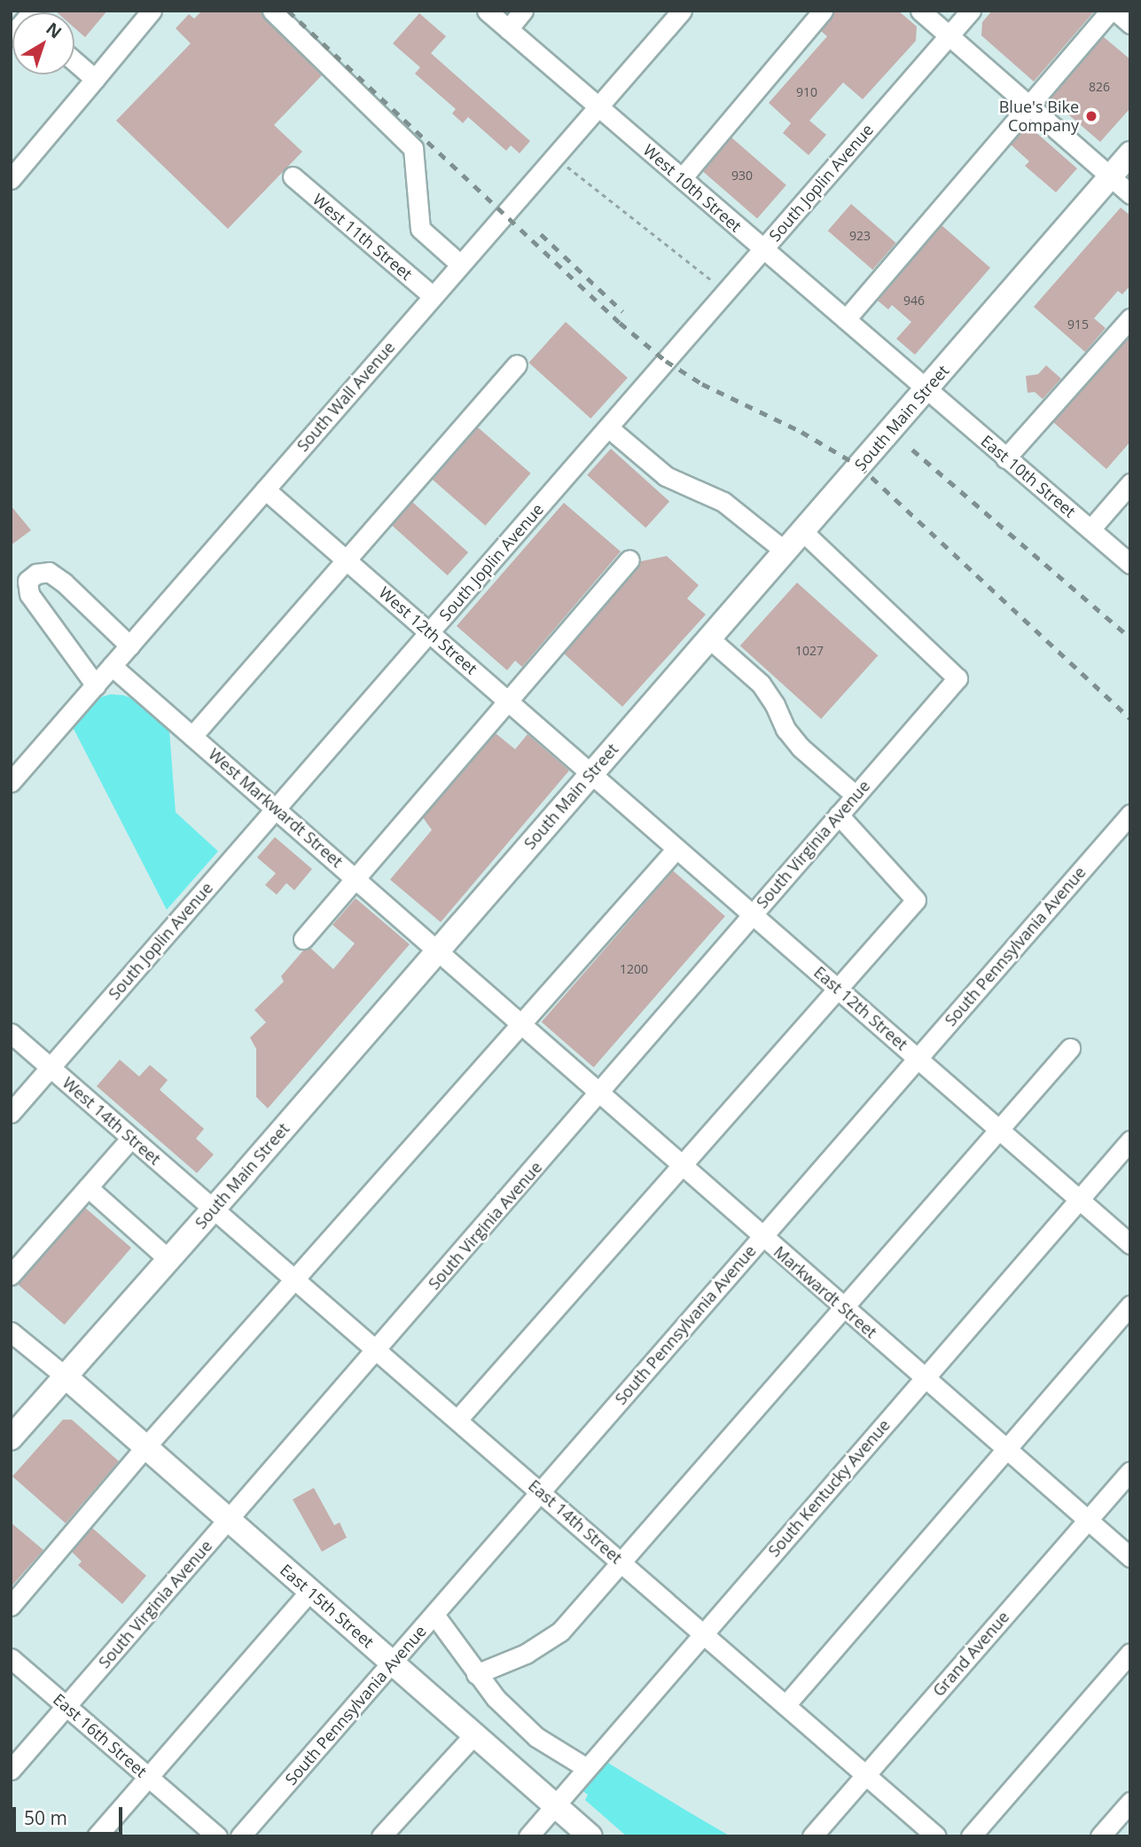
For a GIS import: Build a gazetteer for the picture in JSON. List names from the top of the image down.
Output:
{
  "streets": {
    "main road": ["South Main Street", "East 15th Street"],
    "street": [
      "South Joplin Avenue",
      "West 10th Street",
      "West 11th Street",
      "South Wall Avenue",
      "East 10th Street",
      "West 12th Street",
      "West Markwardt Street",
      "South Virginia Avenue",
      "South Pennsylvania Avenue",
      "East 12th Street",
      "West 14th Street",
      "Markwardt Street",
      "South Kentucky Avenue",
      "East 14th Street",
      "Grand Avenue",
      "East 16th Street"
    ]
  },
  "crossings": [
    ["South Joplin Avenue", "West 10th Street"],
    ["South Joplin Avenue", "West 12th Street"],
    ["South Joplin Avenue", "West Markwardt Street"],
    ["South Joplin Avenue", "West 14th Street"],
    ["West 10th Street", "South Wall Avenue"],
    ["West 10th Street", "South Main Street"],
    ["West 10th Street", "East 10th Street"],
    ["West 11th Street", "South Wall Avenue"],
    ["South Wall Avenue", "West 12th Street"],
    ["South Wall Avenue", "West Markwardt Street"],
    ["South Main Street", "East 10th Street"],
    ["South Main Street", "West 12th Street"],
    ["South Main Street", "West Markwardt Street"],
    ["South Main Street", "South Virginia Avenue"],
    ["South Main Street", "East 12th Street"],
    ["South Main Street", "West 14th Street"],
    ["South Main Street", "Markwardt Street"],
    ["South Main Street", "East 14th Street"],
    ["South Main Street", "East 15th Street"],
    ["West 12th Street", "East 12th Street"],
    ["West Markwardt Street", "Markwardt Street"],
    ["South Virginia Avenue", "East 12th Street"],
    ["South Virginia Avenue", "Markwardt Street"],
    ["South Virginia Avenue", "East 14th Street"],
    ["South Virginia Avenue", "East 15th Street"],
    ["South Virginia Avenue", "East 16th Street"],
    ["South Pennsylvania Avenue", "East 12th Street"],
    ["South Pennsylvania Avenue", "Markwardt Street"],
    ["South Pennsylvania Avenue", "East 14th Street"],
    ["South Pennsylvania Avenue", "East 15th Street"],
    ["East 12th Street", "South Kentucky Avenue"],
    ["West 14th Street", "East 14th Street"],
    ["Markwardt Street", "South Kentucky Avenue"],
    ["Markwardt Street", "Grand Avenue"],
    ["South Kentucky Avenue", "East 14th Street"],
    ["South Kentucky Avenue", "East 15th Street"],
    ["East 14th Street", "Grand Avenue"]
  ],
  "places": ["Blue's Bike Company"],
  "house_numbers": [
    "826",
    "910",
    "930",
    "923",
    "946",
    "915",
    "1027",
    "1200"
  ],
  "scale_bar": "50 m",
  "north": "top right"
}
